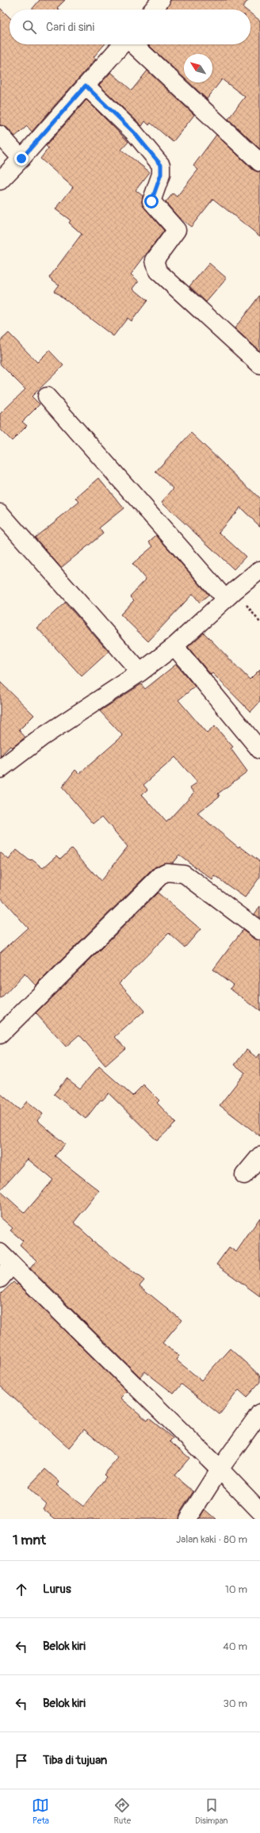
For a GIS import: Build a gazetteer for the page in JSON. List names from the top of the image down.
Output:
{
  "north": "top left",
  "page": {
    "search": "Cari di sini",
    "heading": ["1 mnt", "Jalan kaki · 80 m"],
    "list": [
      ["Lurus", "10 m"],
      ["Belok kiri", "40 m"],
      ["Belok kiri", "30 m"],
      "Tiba di tujuan"
    ],
    "nav": ["Peta", "Rute", "Disimpan"]
  }
}
